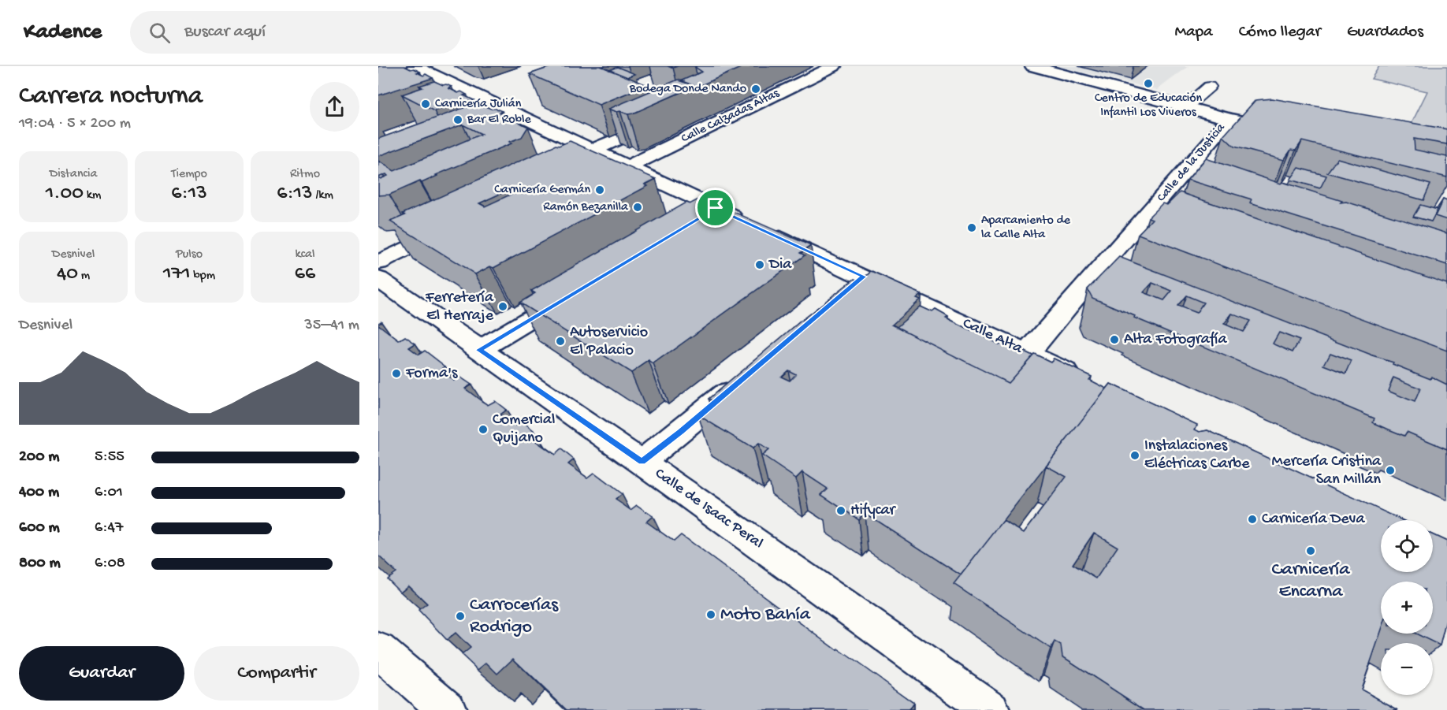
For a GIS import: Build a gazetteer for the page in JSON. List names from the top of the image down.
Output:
{
  "streets": {
    "street": [
      "Calle Calzadas Altas",
      "Calle de la Justicia",
      "Calle Alta",
      "Calle de Isaac Peral"
    ]
  },
  "crossings": [
    ["Calle Calzadas Altas", "Calle Alta"],
    ["Calle de la Justicia", "Calle Alta"]
  ],
  "places": [
    "Centro de Educación Infantil Los Viveros",
    "Bodega Donde Nando",
    "Carnicería Julián",
    "Bar El Roble",
    "Carnicería Germán",
    "Ramón Bezanilla",
    "Aparcamiento de la Calle Alta",
    "Dia",
    "Ferretería El Herraje",
    "Alta Fotografía",
    "Autoservicio El Palacio",
    "Forma's",
    "Comercial Quijano",
    "Instalaciones Eléctricas Carbe",
    "Mercería Cristina San Millán",
    "Hifycar",
    "Carnicería Deva",
    "Carnicería Encarna",
    "Moto Bahía",
    "Carrocerías Rodrigo"
  ],
  "page": {
    "header": "Kadence",
    "search": "Buscar aquí",
    "nav": ["Mapa", "Cómo llegar", "Guardados"],
    "heading": ["Carrera nocturna", "19:04 · 5 × 200 m"],
    "stats": [
      ["Distancia", "1.00 km"],
      ["Tiempo", "6:13"],
      ["Ritmo", "6:13 /km"],
      ["Desnivel", "40 m"],
      ["Pulso", "171 bpm"],
      ["kcal", "66"]
    ],
    "chart": ["Desnivel", "35–41 m"],
    "list": [
      {
        "name": "200 m",
        "note": "5:55"
      },
      {
        "name": "400 m",
        "note": "6:01"
      },
      {
        "name": "600 m",
        "note": "6:47"
      },
      {
        "name": "800 m",
        "note": "6:08"
      }
    ],
    "map_buttons": ["+", "−"],
    "buttons": ["Guardar", "Compartir"]
  }
}
